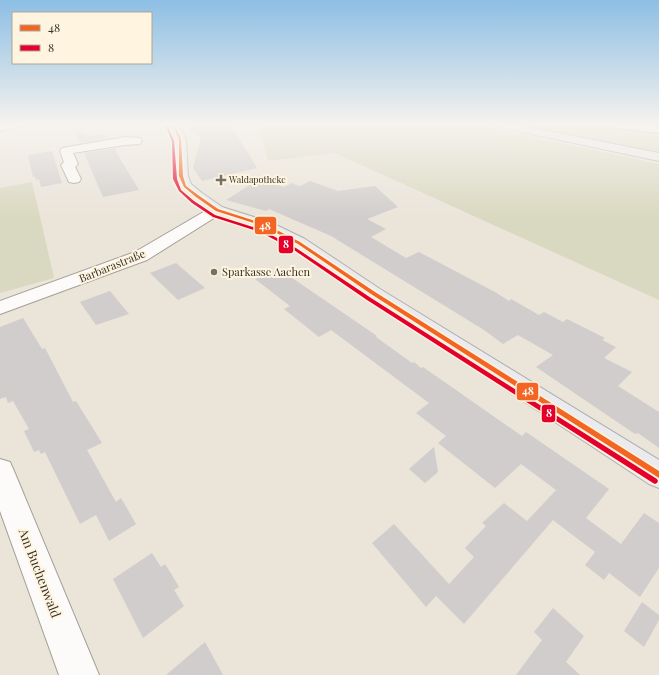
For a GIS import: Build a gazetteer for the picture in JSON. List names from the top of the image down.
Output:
{
  "streets": {
    "street": ["Barbarastraße", "Am Buchenwald"]
  },
  "places": {
    "health": ["Waldapotheke"],
    "other": ["Sparkasse Aachen"]
  },
  "lines": ["transit line 48", "transit line 8"],
  "legend": ["48", "8"]
}
